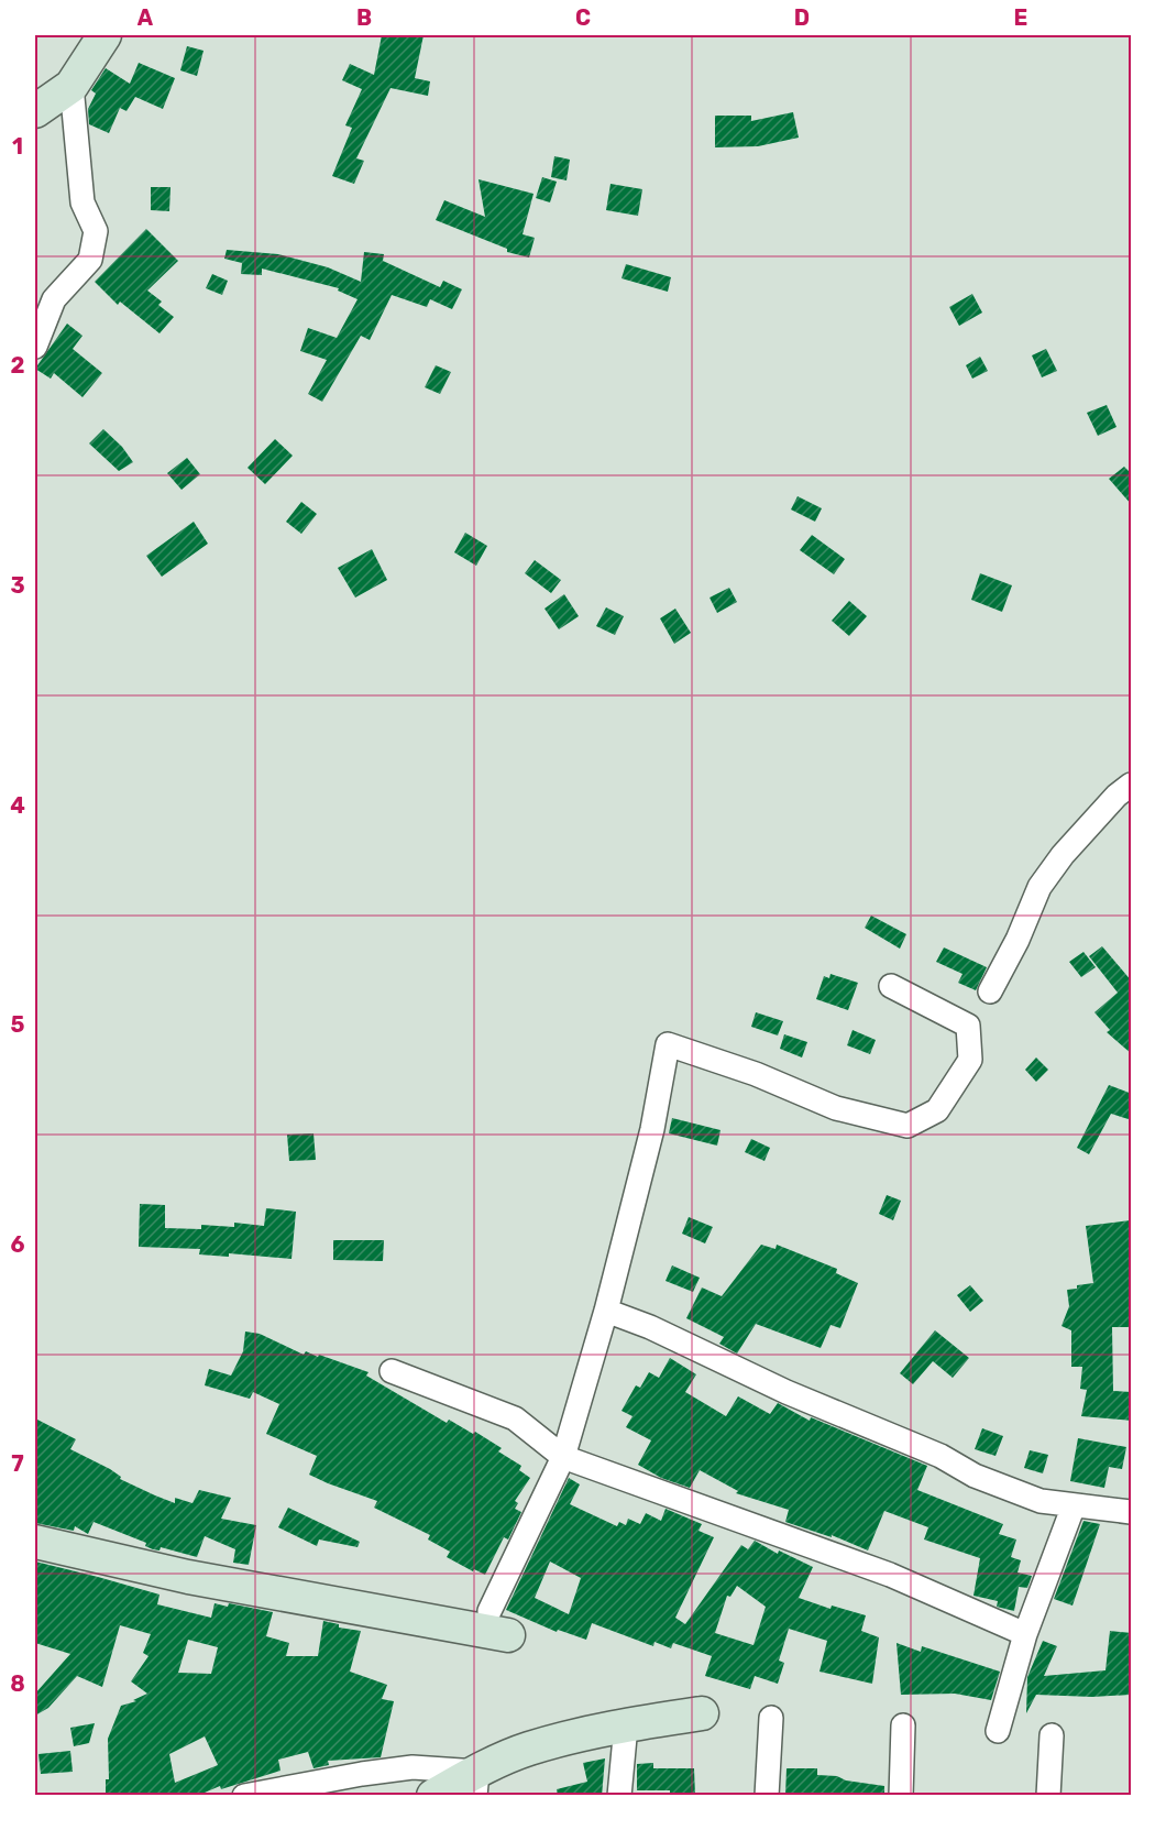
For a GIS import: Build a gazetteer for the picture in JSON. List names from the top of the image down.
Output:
{
  "grid": {
    "columns": [
      "A",
      "B",
      "C",
      "D",
      "E"
    ],
    "rows": [
      "1",
      "2",
      "3",
      "4",
      "5",
      "6",
      "7",
      "8"
    ]
  }
}
